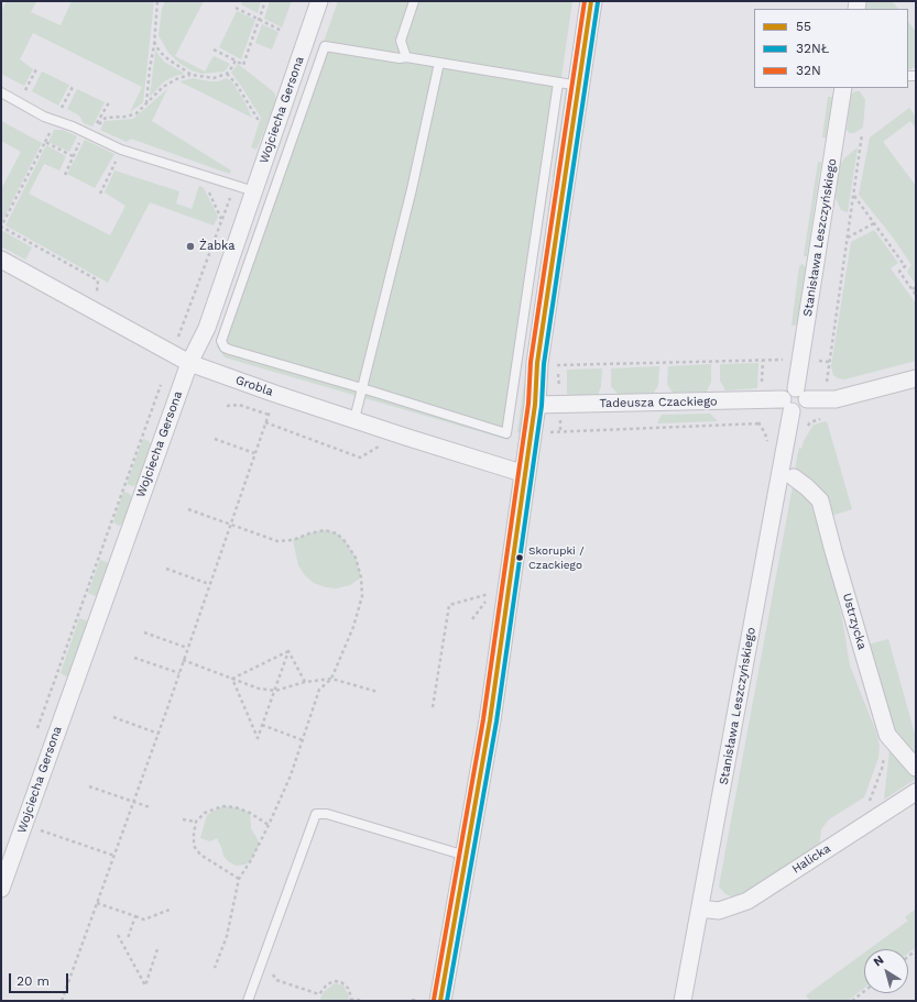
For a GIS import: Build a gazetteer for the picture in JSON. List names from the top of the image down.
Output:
{
  "streets": {
    "street": [
      "Wojciecha Gersona",
      "Stanisława Leszczyńskiego",
      "Grobla",
      "Tadeusza Czackiego",
      "Ustrzycka",
      "Halicka"
    ]
  },
  "crossings": [
    ["Wojciecha Gersona", "Grobla"],
    ["Stanisława Leszczyńskiego", "Tadeusza Czackiego"],
    ["Stanisława Leszczyńskiego", "Halicka"]
  ],
  "places": ["Żabka", "Skorupki / Czackiego"],
  "lines": ["transit line 55", "transit line 32N", "transit line 32NŁ"],
  "legend": ["55", "32NŁ", "32N"],
  "scale_bar": "20 m",
  "north": "top left"
}
